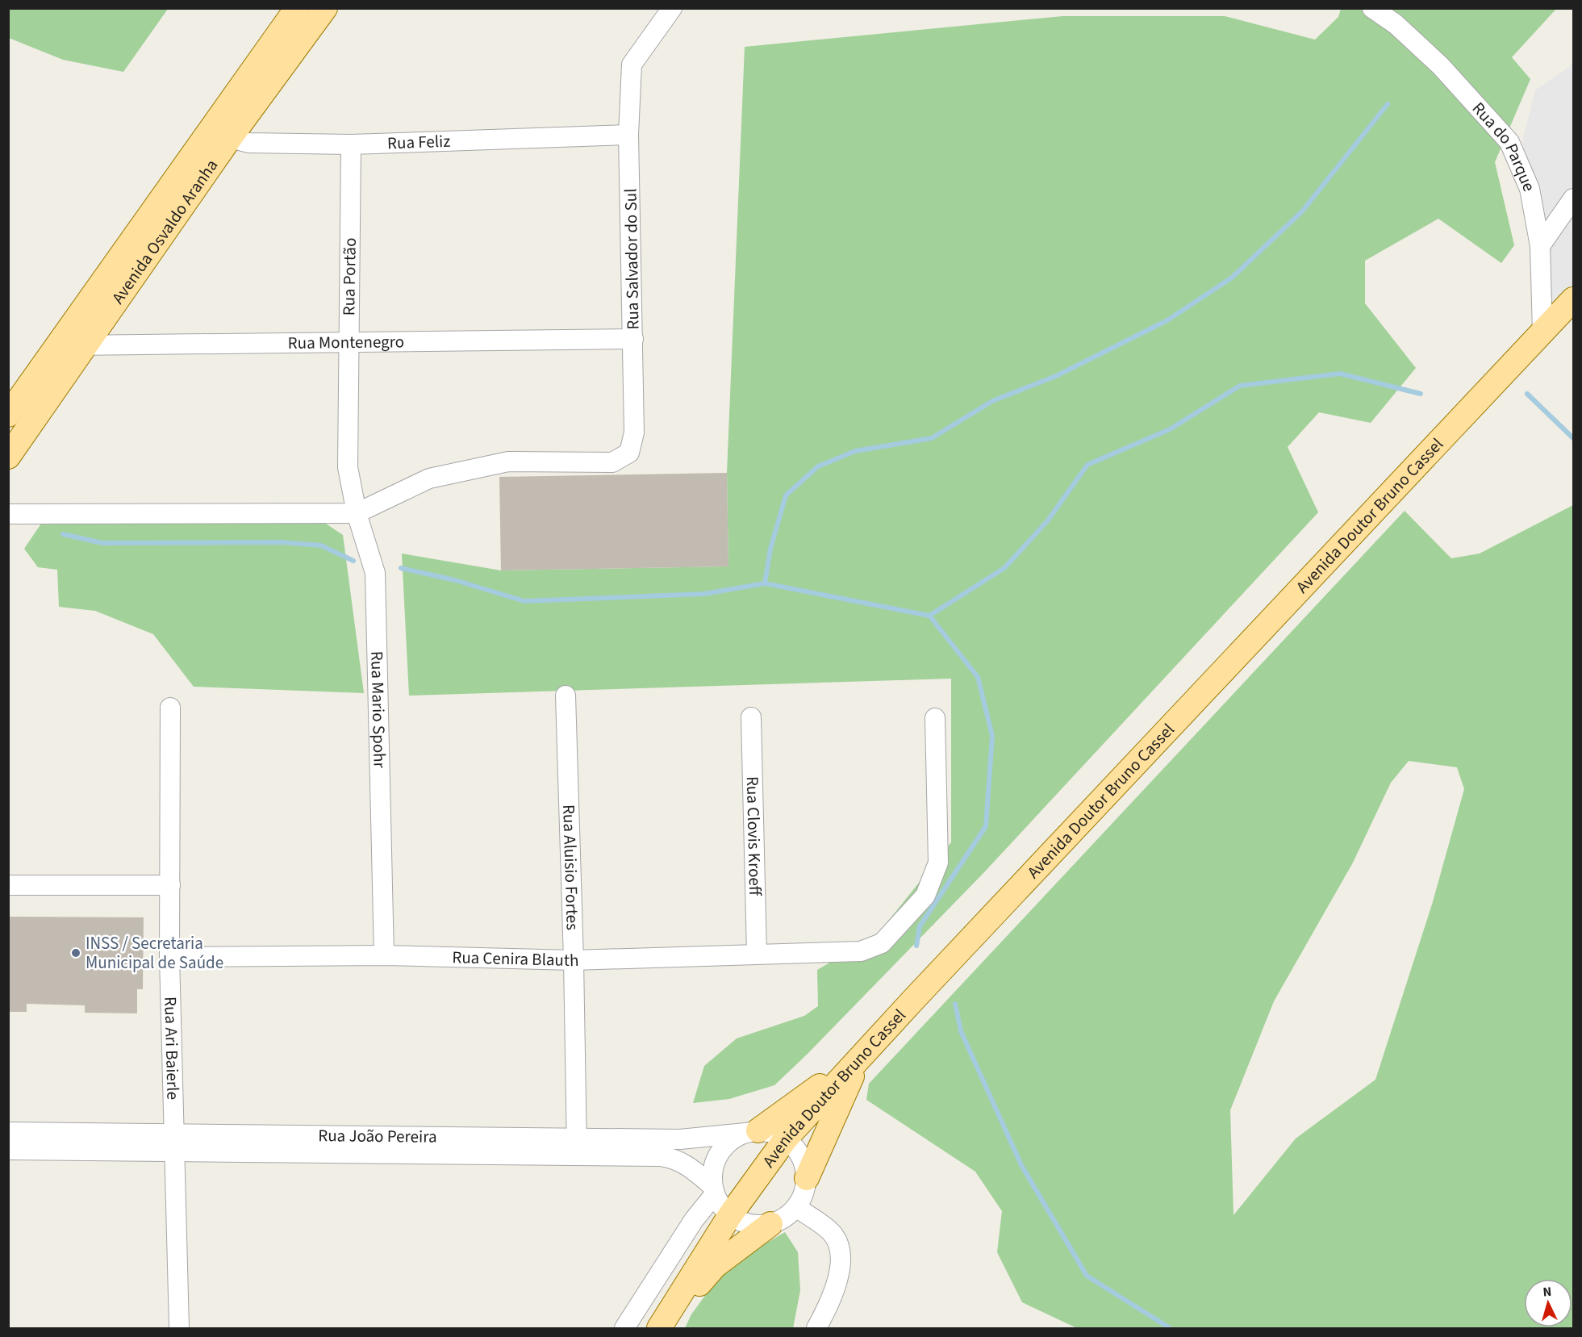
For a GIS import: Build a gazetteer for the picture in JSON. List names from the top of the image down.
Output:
{
  "streets": {
    "main road": ["Avenida Osvaldo Aranha", "Avenida Doutor Bruno Cassel"],
    "street": [
      "Rua Feliz",
      "Rua do Parque",
      "Rua Salvador do Sul",
      "Rua Portão",
      "Rua Montenegro",
      "Rua Mario Spohr",
      "Rua Clovis Kroeff",
      "Rua Aluisio Fortes",
      "Rua Cenira Blauth",
      "Rua Ari Baierle",
      "Rua João Pereira"
    ]
  },
  "crossings": [
    ["Rua Feliz", "Avenida Osvaldo Aranha"],
    ["Rua Feliz", "Rua Salvador do Sul"],
    ["Rua Feliz", "Rua Portão"],
    ["Rua do Parque", "Avenida Doutor Bruno Cassel"],
    ["Avenida Osvaldo Aranha", "Rua Montenegro"],
    ["Rua Salvador do Sul", "Rua Montenegro"],
    ["Rua Salvador do Sul", "Rua Mario Spohr"],
    ["Rua Portão", "Rua Montenegro"],
    ["Rua Portão", "Rua Mario Spohr"],
    ["Avenida Doutor Bruno Cassel", "Rua João Pereira"],
    ["Rua Mario Spohr", "Rua Cenira Blauth"],
    ["Rua Clovis Kroeff", "Rua Cenira Blauth"],
    ["Rua Aluisio Fortes", "Rua Cenira Blauth"],
    ["Rua Aluisio Fortes", "Rua João Pereira"],
    ["Rua Cenira Blauth", "Rua Ari Baierle"],
    ["Rua Ari Baierle", "Rua João Pereira"]
  ],
  "places": ["INSS / Secretaria Municipal de Saúde"],
  "north": "top"
}
